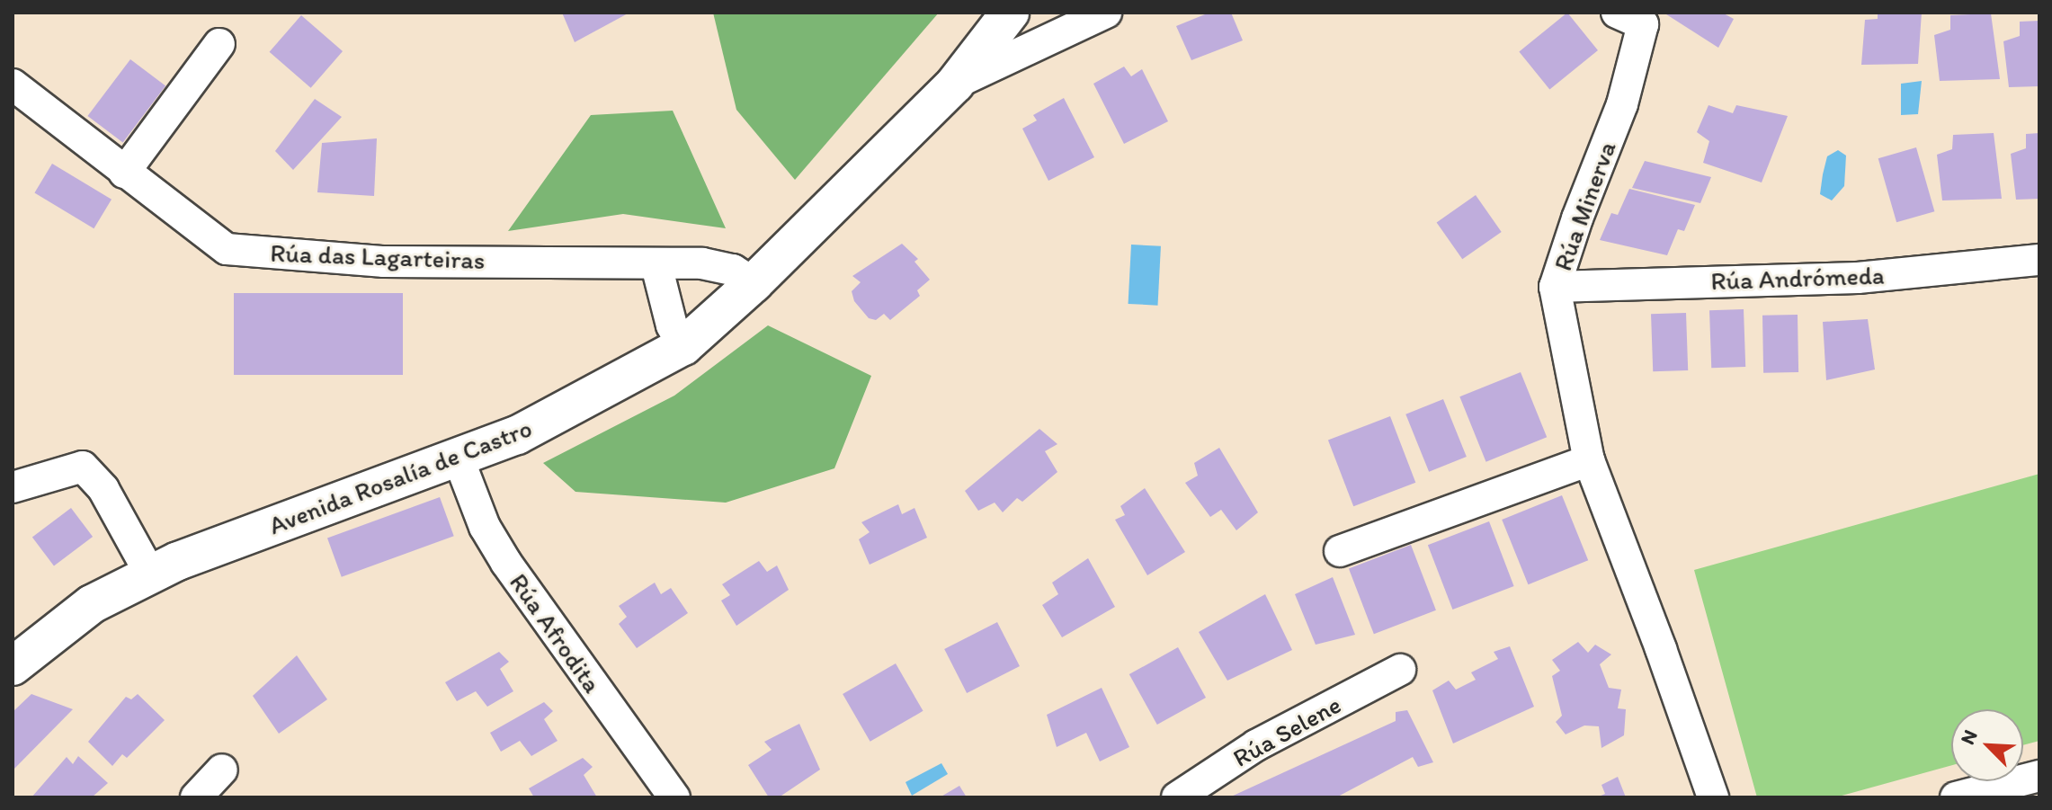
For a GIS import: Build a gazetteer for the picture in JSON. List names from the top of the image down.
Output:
{
  "streets": {
    "street": [
      "Rúa Minerva",
      "Rúa das Lagarteiras",
      "Rúa Andrómeda",
      "Avenida Rosalía de Castro",
      "Rúa Afrodita",
      "Rúa Selene"
    ]
  },
  "crossings": [
    ["Rúa Minerva", "Rúa Andrómeda"],
    ["Rúa das Lagarteiras", "Avenida Rosalía de Castro"],
    ["Avenida Rosalía de Castro", "Rúa Afrodita"]
  ],
  "north": "top left"
}
